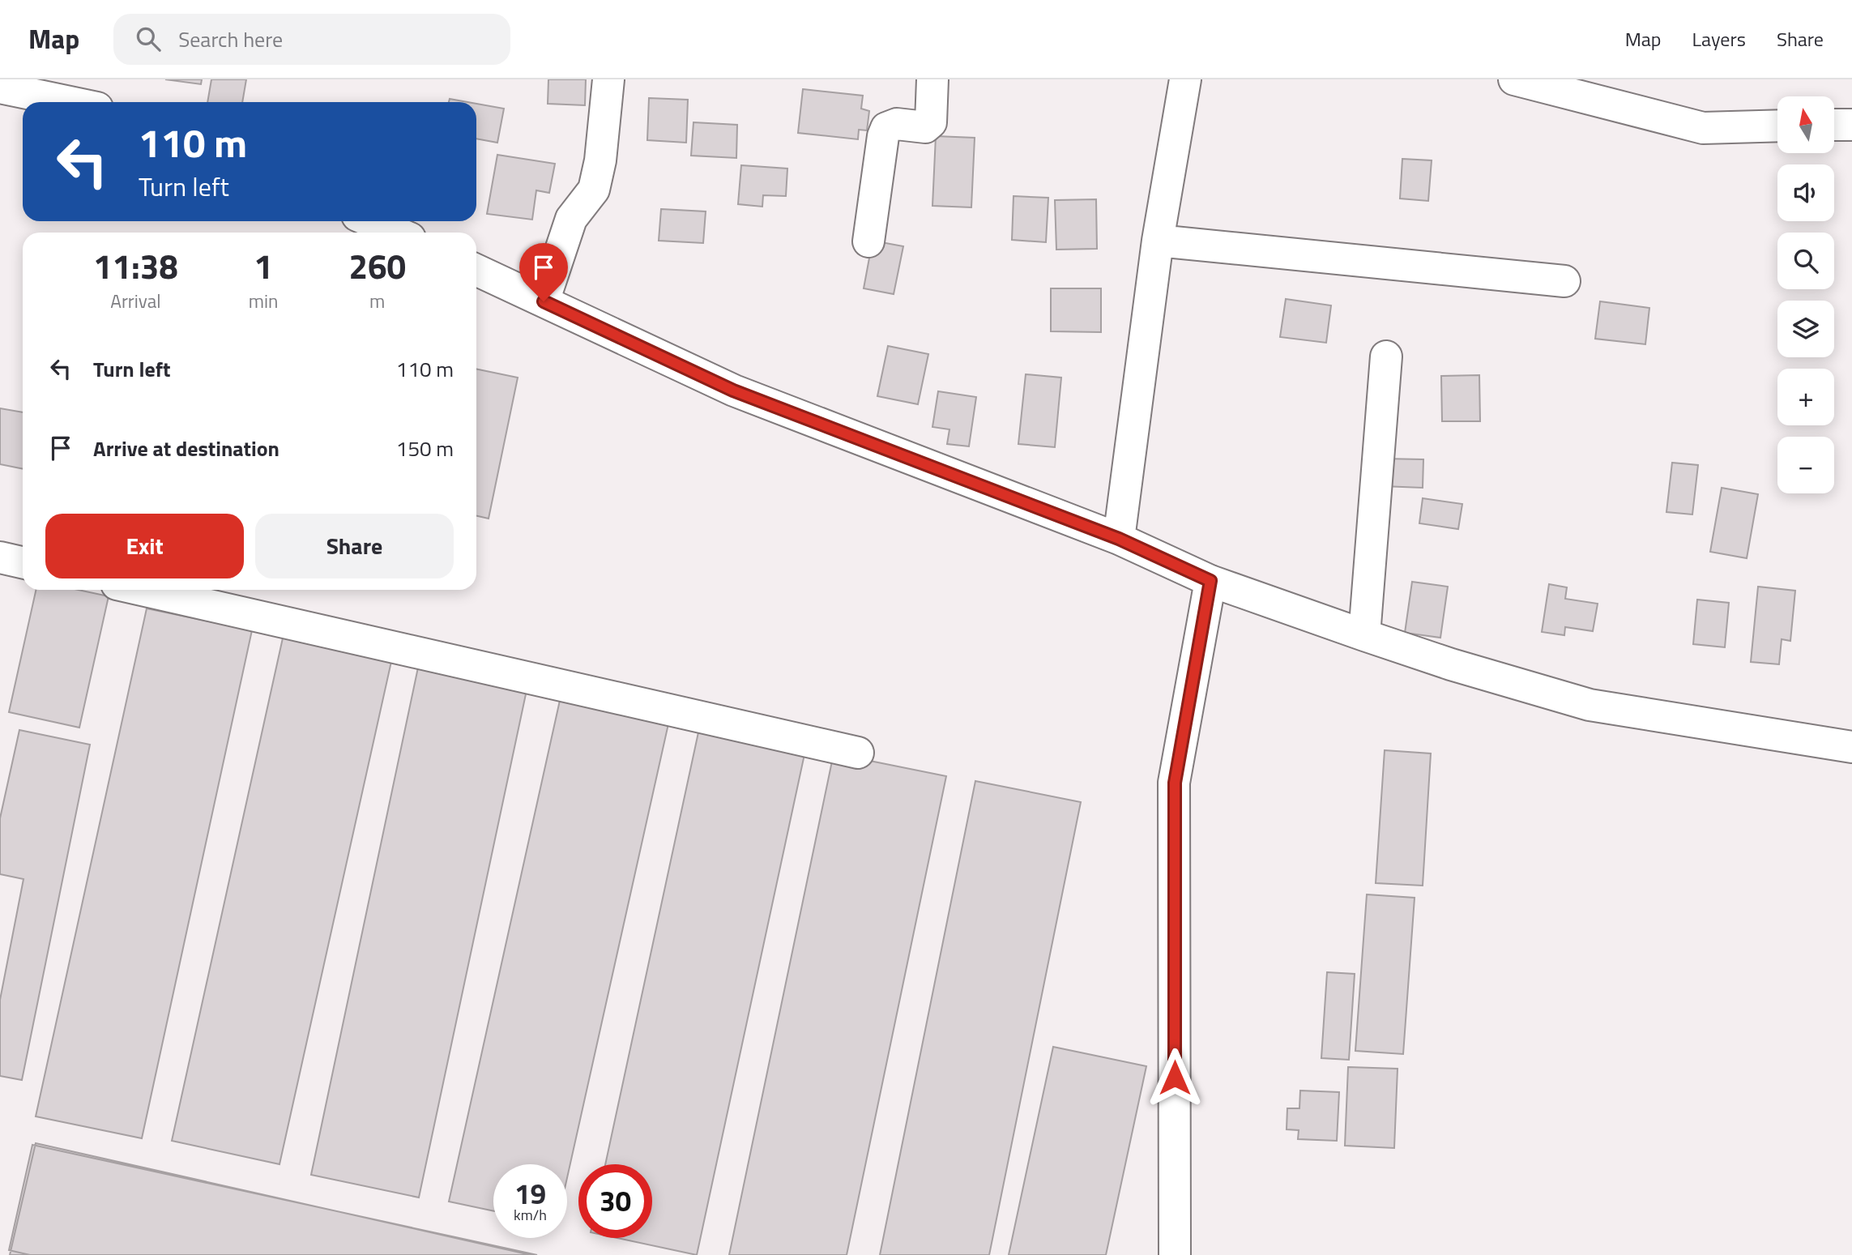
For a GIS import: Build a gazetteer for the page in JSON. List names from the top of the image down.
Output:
{
  "north": "top",
  "page": {
    "header": "Map",
    "search": "Search here",
    "nav": ["Map", "Layers", "Share"],
    "map_buttons": ["+", "−"],
    "turn": ["110 m", "Turn left"],
    "eta": [
      "11:38",
      "Arrival",
      "1",
      "min",
      "260",
      "m"
    ],
    "list": [
      {
        "name": "Turn left",
        "value": "110 m"
      },
      {
        "name": "Arrive at destination",
        "value": "150 m"
      }
    ],
    "buttons": ["Exit", "Share"],
    "speed": "19 km/h",
    "limit": "30"
  }
}
